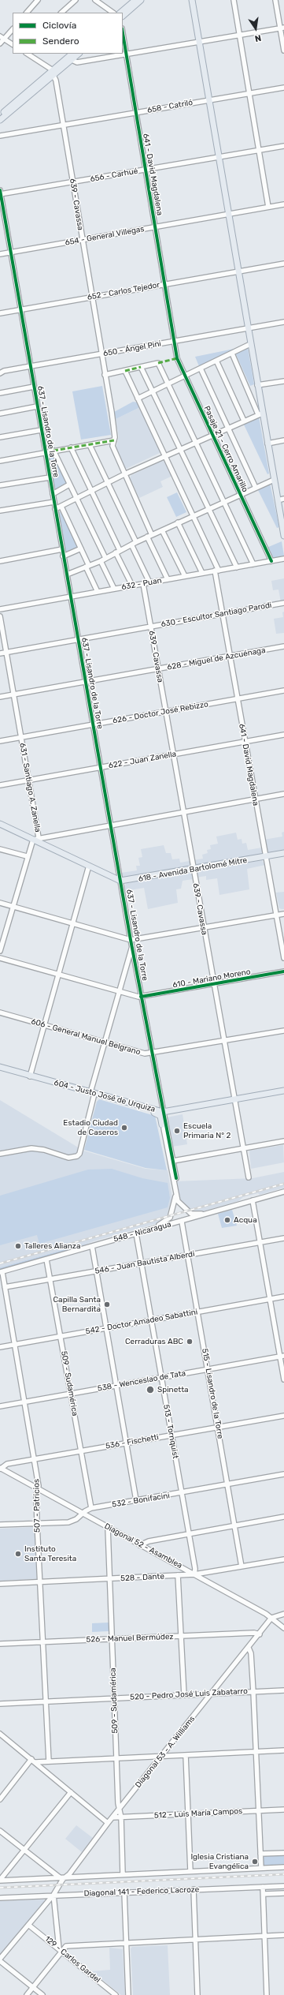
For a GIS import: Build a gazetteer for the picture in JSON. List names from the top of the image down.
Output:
{
  "streets": {
    "main road": ["618 - Avenida Bartolomé Mitre", "604 - Justo José de Urquiza"],
    "street": [
      "658 - Catriló",
      "641 - David Magdalena",
      "656 - Carhué",
      "639 - Cavassa",
      "654 - General Villegas",
      "652 - Carlos Tejedor",
      "650 - Ángel Pini",
      "637 - Lisandro de la Torre",
      "Pasaje 21 - Cerro Amarillo",
      "632 - Puan",
      "630 - Escultor Santiago Parodi",
      "628 - Miguel de Azcuénaga",
      "626 - Doctor José Rebizzo",
      "622 - Juan Zanella",
      "631 - Santiago A. Zanella",
      "610 - Mariano Moreno",
      "606 - General Manuel Belgrano",
      "548 - Nicaragua",
      "546 - Juan Bautista Alberdi",
      "542 - Doctor Amadeo Sabattini",
      "538 - Wenceslao de Tata",
      "509 - Sudamérica",
      "515 - Lisandro de la Torre",
      "513 - Tornquist",
      "536 - Fischetti",
      "532 - Bonifacini",
      "507 - Patricios",
      "Diagonal 52 - Asamblea",
      "528 - Dante",
      "526 - Manuel Bermúdez",
      "520 - Pedro José Luis Zabatarro",
      "Diagonal 53 - A. Williams",
      "512 - Luis María Campos",
      "Diagonal 141 - Federico Lacroze",
      "129 - Carlos Gardel"
    ]
  },
  "crossings": [
    ["658 - Catriló", "641 - David Magdalena"],
    ["658 - Catriló", "639 - Cavassa"],
    ["641 - David Magdalena", "656 - Carhué"],
    ["641 - David Magdalena", "654 - General Villegas"],
    ["641 - David Magdalena", "652 - Carlos Tejedor"],
    ["641 - David Magdalena", "650 - Ángel Pini"],
    ["641 - David Magdalena", "Pasaje 21 - Cerro Amarillo"],
    ["641 - David Magdalena", "632 - Puan"],
    ["641 - David Magdalena", "630 - Escultor Santiago Parodi"],
    ["641 - David Magdalena", "628 - Miguel de Azcuénaga"],
    ["641 - David Magdalena", "626 - Doctor José Rebizzo"],
    ["641 - David Magdalena", "622 - Juan Zanella"],
    ["641 - David Magdalena", "618 - Avenida Bartolomé Mitre"],
    ["656 - Carhué", "639 - Cavassa"],
    ["656 - Carhué", "637 - Lisandro de la Torre"],
    ["639 - Cavassa", "654 - General Villegas"],
    ["639 - Cavassa", "652 - Carlos Tejedor"],
    ["639 - Cavassa", "650 - Ángel Pini"],
    ["639 - Cavassa", "632 - Puan"],
    ["639 - Cavassa", "630 - Escultor Santiago Parodi"],
    ["639 - Cavassa", "628 - Miguel de Azcuénaga"],
    ["639 - Cavassa", "626 - Doctor José Rebizzo"],
    ["639 - Cavassa", "622 - Juan Zanella"],
    ["639 - Cavassa", "618 - Avenida Bartolomé Mitre"],
    ["639 - Cavassa", "610 - Mariano Moreno"],
    ["639 - Cavassa", "606 - General Manuel Belgrano"],
    ["639 - Cavassa", "604 - Justo José de Urquiza"],
    ["654 - General Villegas", "637 - Lisandro de la Torre"],
    ["652 - Carlos Tejedor", "637 - Lisandro de la Torre"],
    ["650 - Ángel Pini", "637 - Lisandro de la Torre"],
    ["650 - Ángel Pini", "Pasaje 21 - Cerro Amarillo"],
    ["637 - Lisandro de la Torre", "632 - Puan"],
    ["637 - Lisandro de la Torre", "630 - Escultor Santiago Parodi"],
    ["637 - Lisandro de la Torre", "628 - Miguel de Azcuénaga"],
    ["637 - Lisandro de la Torre", "626 - Doctor José Rebizzo"],
    ["637 - Lisandro de la Torre", "622 - Juan Zanella"],
    ["637 - Lisandro de la Torre", "618 - Avenida Bartolomé Mitre"],
    ["637 - Lisandro de la Torre", "610 - Mariano Moreno"],
    ["637 - Lisandro de la Torre", "606 - General Manuel Belgrano"],
    ["637 - Lisandro de la Torre", "604 - Justo José de Urquiza"],
    ["Pasaje 21 - Cerro Amarillo", "632 - Puan"],
    ["630 - Escultor Santiago Parodi", "631 - Santiago A. Zanella"],
    ["628 - Miguel de Azcuénaga", "631 - Santiago A. Zanella"],
    ["626 - Doctor José Rebizzo", "631 - Santiago A. Zanella"],
    ["622 - Juan Zanella", "631 - Santiago A. Zanella"],
    ["548 - Nicaragua", "509 - Sudamérica"],
    ["548 - Nicaragua", "515 - Lisandro de la Torre"],
    ["548 - Nicaragua", "513 - Tornquist"],
    ["548 - Nicaragua", "507 - Patricios"],
    ["546 - Juan Bautista Alberdi", "509 - Sudamérica"],
    ["546 - Juan Bautista Alberdi", "515 - Lisandro de la Torre"],
    ["546 - Juan Bautista Alberdi", "513 - Tornquist"],
    ["546 - Juan Bautista Alberdi", "507 - Patricios"],
    ["542 - Doctor Amadeo Sabattini", "509 - Sudamérica"],
    ["542 - Doctor Amadeo Sabattini", "515 - Lisandro de la Torre"],
    ["542 - Doctor Amadeo Sabattini", "513 - Tornquist"],
    ["542 - Doctor Amadeo Sabattini", "507 - Patricios"],
    ["538 - Wenceslao de Tata", "509 - Sudamérica"],
    ["538 - Wenceslao de Tata", "515 - Lisandro de la Torre"],
    ["538 - Wenceslao de Tata", "513 - Tornquist"],
    ["538 - Wenceslao de Tata", "507 - Patricios"],
    ["509 - Sudamérica", "536 - Fischetti"],
    ["509 - Sudamérica", "532 - Bonifacini"],
    ["509 - Sudamérica", "Diagonal 52 - Asamblea"],
    ["509 - Sudamérica", "528 - Dante"],
    ["509 - Sudamérica", "526 - Manuel Bermúdez"],
    ["509 - Sudamérica", "520 - Pedro José Luis Zabatarro"],
    ["509 - Sudamérica", "Diagonal 53 - A. Williams"],
    ["509 - Sudamérica", "512 - Luis María Campos"],
    ["515 - Lisandro de la Torre", "536 - Fischetti"],
    ["515 - Lisandro de la Torre", "532 - Bonifacini"],
    ["515 - Lisandro de la Torre", "528 - Dante"],
    ["513 - Tornquist", "536 - Fischetti"],
    ["513 - Tornquist", "532 - Bonifacini"],
    ["513 - Tornquist", "Diagonal 52 - Asamblea"],
    ["513 - Tornquist", "528 - Dante"],
    ["536 - Fischetti", "507 - Patricios"],
    ["536 - Fischetti", "Diagonal 52 - Asamblea"],
    ["532 - Bonifacini", "507 - Patricios"],
    ["532 - Bonifacini", "Diagonal 52 - Asamblea"],
    ["507 - Patricios", "Diagonal 52 - Asamblea"],
    ["507 - Patricios", "528 - Dante"],
    ["507 - Patricios", "526 - Manuel Bermúdez"],
    ["507 - Patricios", "520 - Pedro José Luis Zabatarro"],
    ["Diagonal 52 - Asamblea", "528 - Dante"],
    ["Diagonal 52 - Asamblea", "Diagonal 53 - A. Williams"],
    ["526 - Manuel Bermúdez", "Diagonal 53 - A. Williams"],
    ["520 - Pedro José Luis Zabatarro", "Diagonal 53 - A. Williams"],
    ["Diagonal 53 - A. Williams", "512 - Luis María Campos"],
    ["Diagonal 53 - A. Williams", "Diagonal 141 - Federico Lacroze"],
    ["Diagonal 53 - A. Williams", "129 - Carlos Gardel"]
  ],
  "places": [
    "Estadio Ciudad de Caseros",
    "Escuela Primaria N° 2",
    "Acqua",
    "Talleres Alianza",
    "Capilla Santa Bernardita",
    "Cerraduras ABC",
    "Spinetta",
    "Instituto Santa Teresita",
    "Iglesia Cristiana Evangélica"
  ],
  "legend": ["Ciclovía", "Sendero"],
  "north": "bottom"
}
